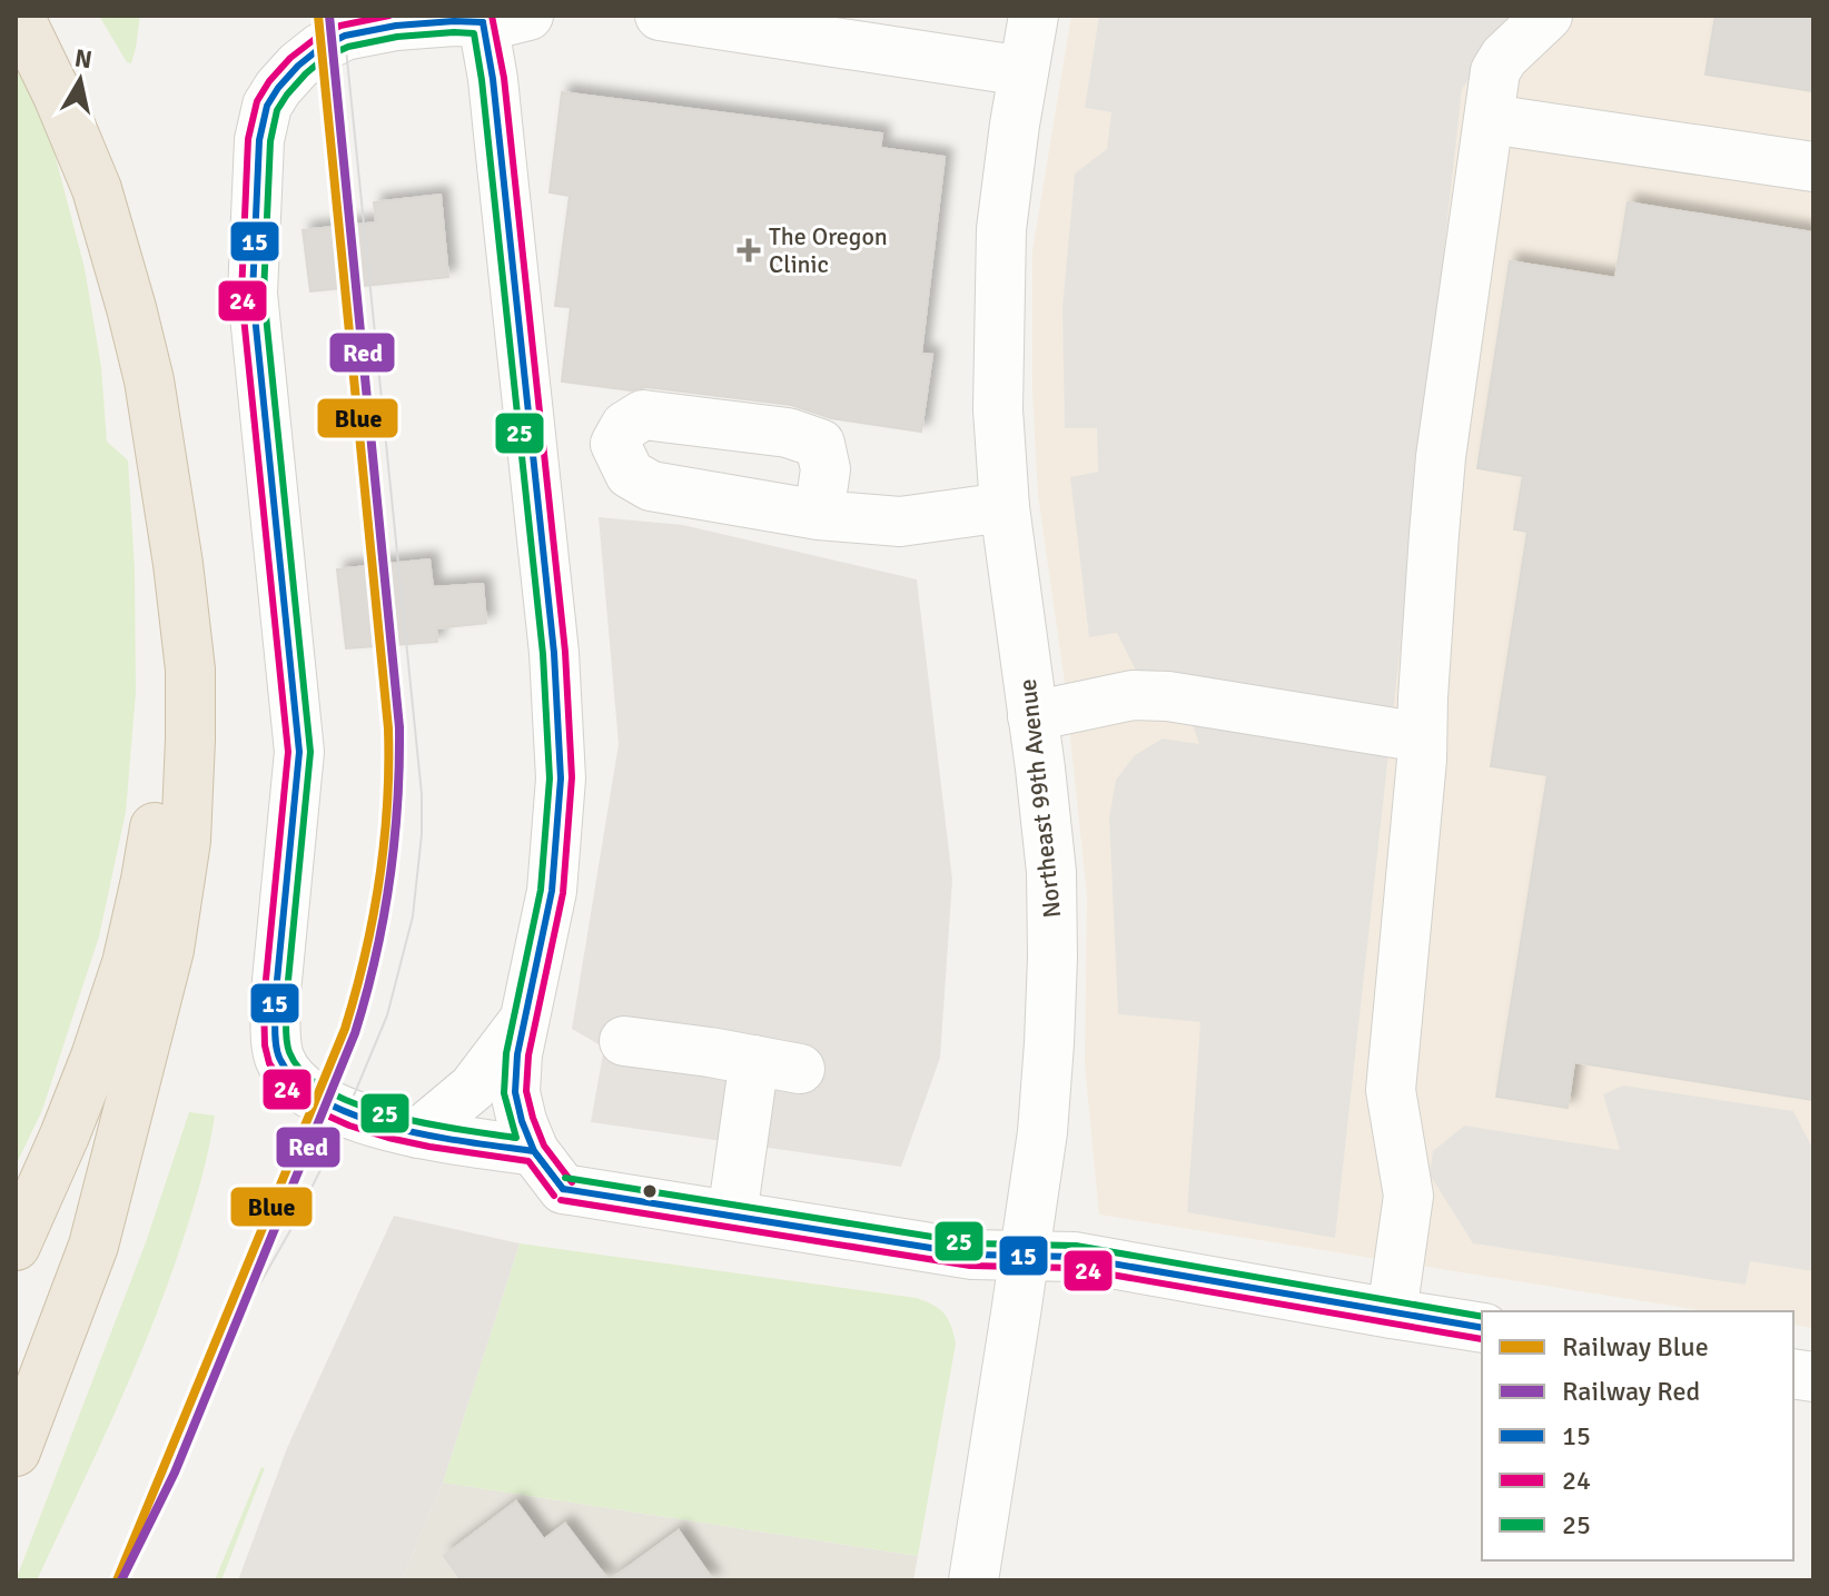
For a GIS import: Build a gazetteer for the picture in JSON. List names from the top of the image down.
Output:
{
  "streets": {
    "street": ["Northeast 99th Avenue"]
  },
  "places": {
    "health": ["The Oregon Clinic"]
  },
  "lines": [
    "rail line Blue",
    "rail line Red",
    "transit line 24",
    "transit line 15",
    "transit line 25"
  ],
  "legend": [
    "Railway Blue",
    "Railway Red",
    "15",
    "24",
    "25"
  ],
  "north": "top"
}
